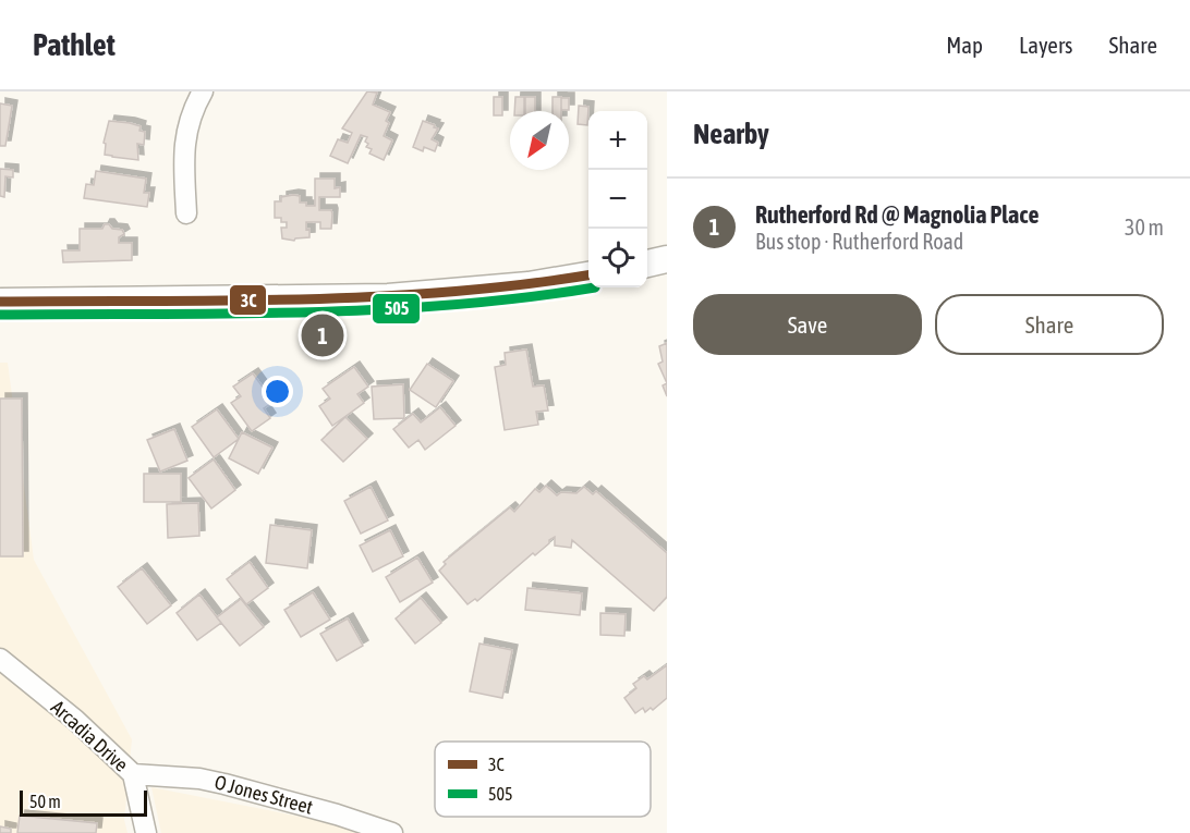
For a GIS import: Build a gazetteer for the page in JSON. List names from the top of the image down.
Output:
{
  "streets": {
    "street": ["Arcadia Drive", "O Jones Street"]
  },
  "crossings": [
    ["Arcadia Drive", "O Jones Street"]
  ],
  "lines": ["transit line 3C", "transit line 505"],
  "legend": ["3C", "505"],
  "scale_bar": "50 m",
  "north": "bottom left",
  "page": {
    "header": "Pathlet",
    "nav": ["Map", "Layers", "Share"],
    "heading": "Nearby",
    "map_buttons": ["+", "−"],
    "list": [
      {
        "mark": "1",
        "name": "Rutherford Rd @ Magnolia Place",
        "note": "Bus stop · Rutherford Road",
        "value": "30 m"
      }
    ],
    "buttons": ["Save", "Share"],
    "pins": "1",
    "scale": "50 m"
  }
}
